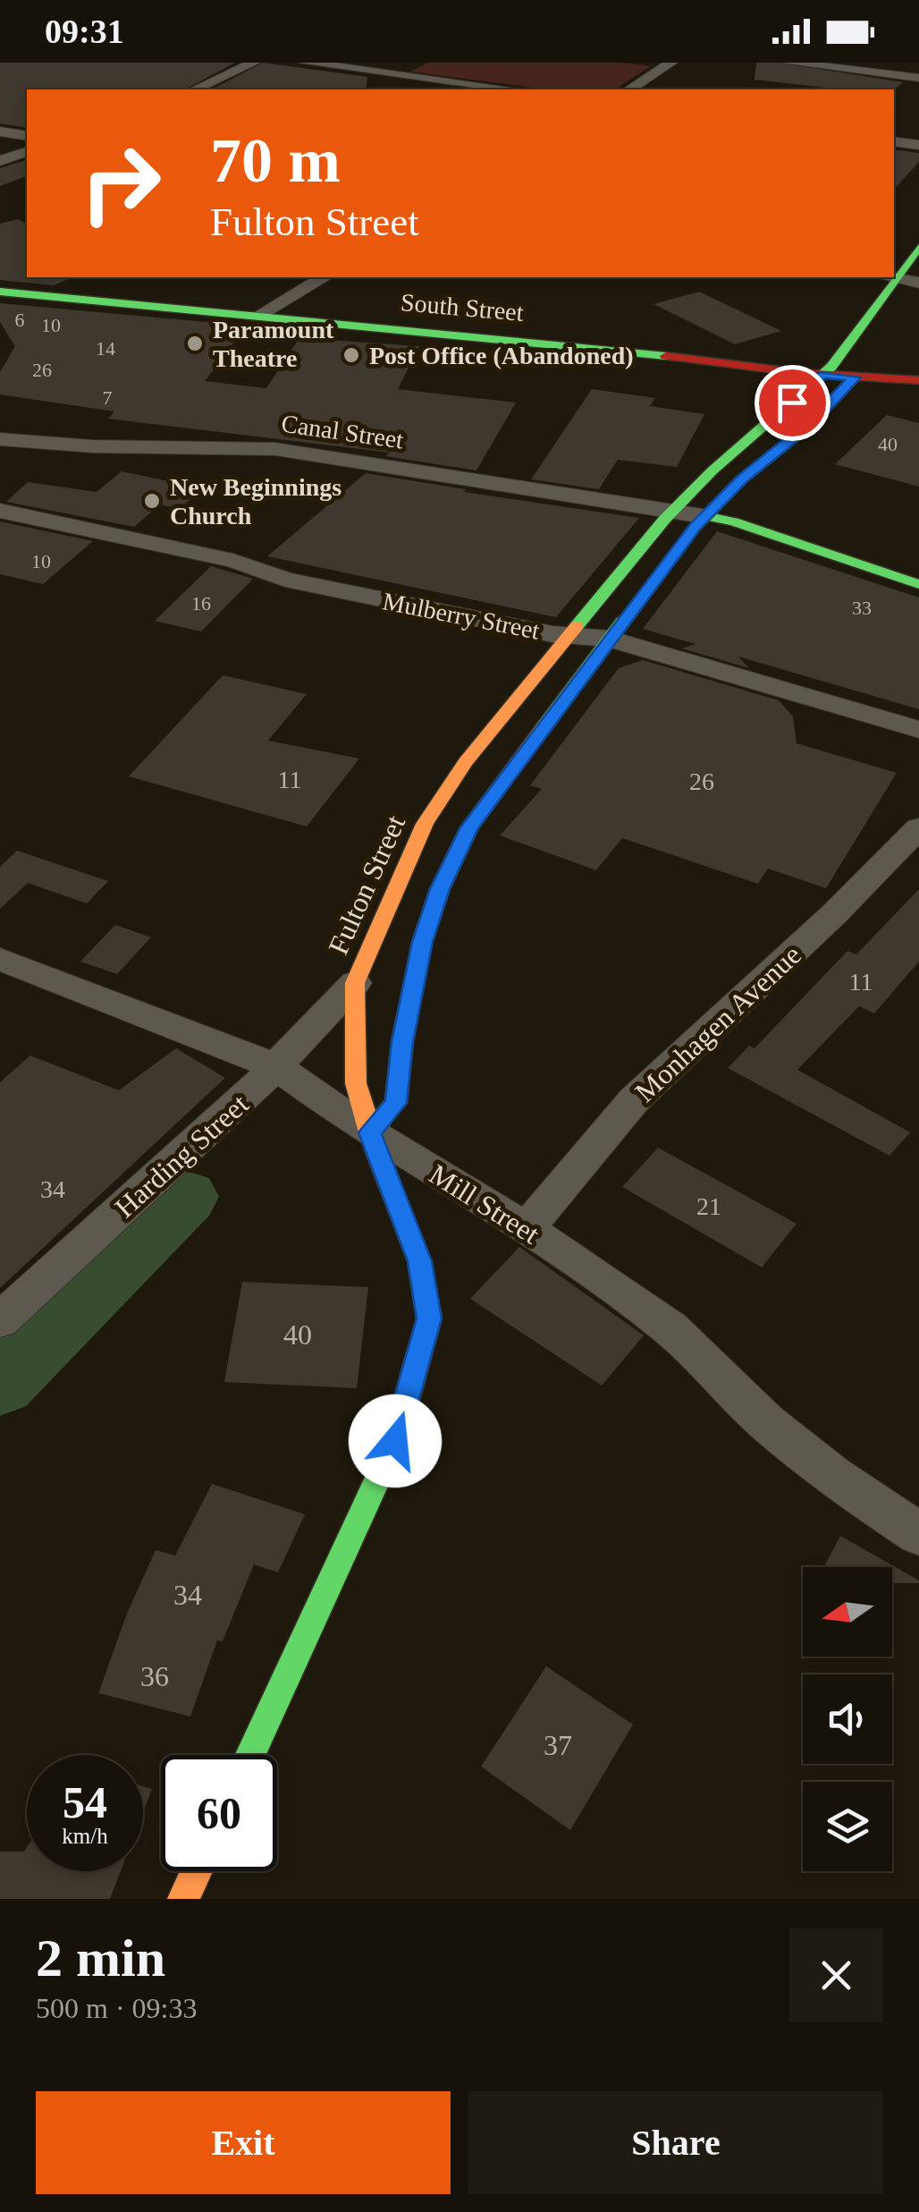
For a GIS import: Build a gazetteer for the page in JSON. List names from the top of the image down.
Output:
{
  "streets": {
    "main road": ["South Street", "Fulton Street"],
    "street": [
      "Canal Street",
      "Mulberry Street",
      "Monhagen Avenue",
      "Harding Street",
      "Mill Street"
    ]
  },
  "crossings": [
    ["South Street", "Fulton Street"],
    ["Canal Street", "Fulton Street"],
    ["Mulberry Street", "Fulton Street"],
    ["Fulton Street", "Harding Street"],
    ["Fulton Street", "Mill Street"],
    ["Monhagen Avenue", "Mill Street"],
    ["Harding Street", "Mill Street"]
  ],
  "places": ["Paramount Theatre", "Post Office (Abandoned)", "New Beginnings Church"],
  "house_numbers": [
    "6",
    "10",
    "14",
    "26",
    "7",
    "40",
    "10",
    "16",
    "33",
    "11",
    "26",
    "11",
    "34",
    "21",
    "40",
    "34",
    "36",
    "37"
  ],
  "north": "left",
  "page": {
    "status": "09:31",
    "turn": ["70 m", "Fulton Street"],
    "speed": "54 km/h",
    "limit": "60",
    "heading": ["2 min", "500 m · 09:33"],
    "buttons": ["Exit", "Share"]
  }
}
